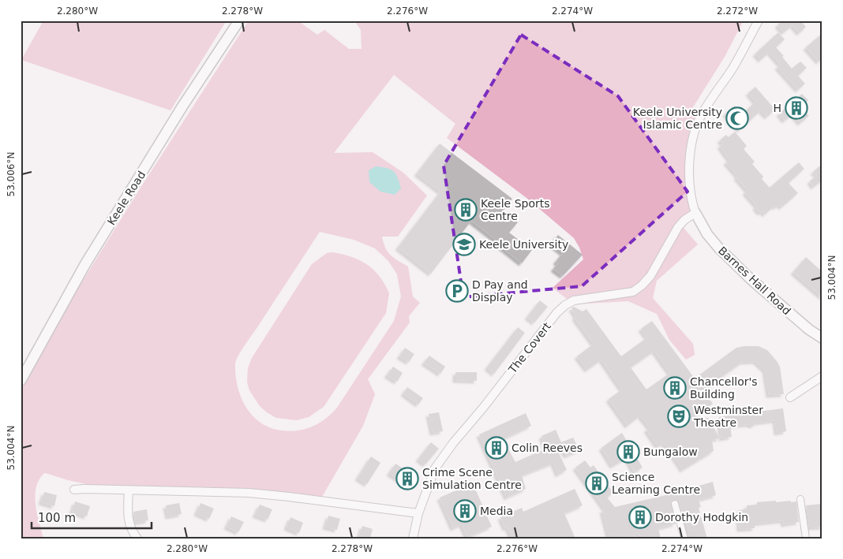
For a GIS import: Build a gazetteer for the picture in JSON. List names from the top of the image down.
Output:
{
  "streets": {
    "street": ["Keele Road", "Barnes Hall Road", "The Covert"]
  },
  "crossings": [
    ["Barnes Hall Road", "The Covert"]
  ],
  "places": {
    "building": [
      "H",
      "Keele Sports Centre",
      "Chancellor's Building",
      "Colin Reeves",
      "Bungalow",
      "Crime Scene Simulation Centre",
      "Science Learning Centre",
      "Media",
      "Dorothy Hodgkin"
    ],
    "mosque": ["Keele University Islamic Centre"],
    "school or university": ["Keele University"],
    "parking": ["D Pay and Display"],
    "theatre": ["Westminster Theatre"]
  },
  "scale_bar": "100 m",
  "coordinates": [
    "2.280°W",
    "2.278°W",
    "2.276°W",
    "2.274°W",
    "2.272°W",
    "53.006°N",
    "53.004°N"
  ]
}
